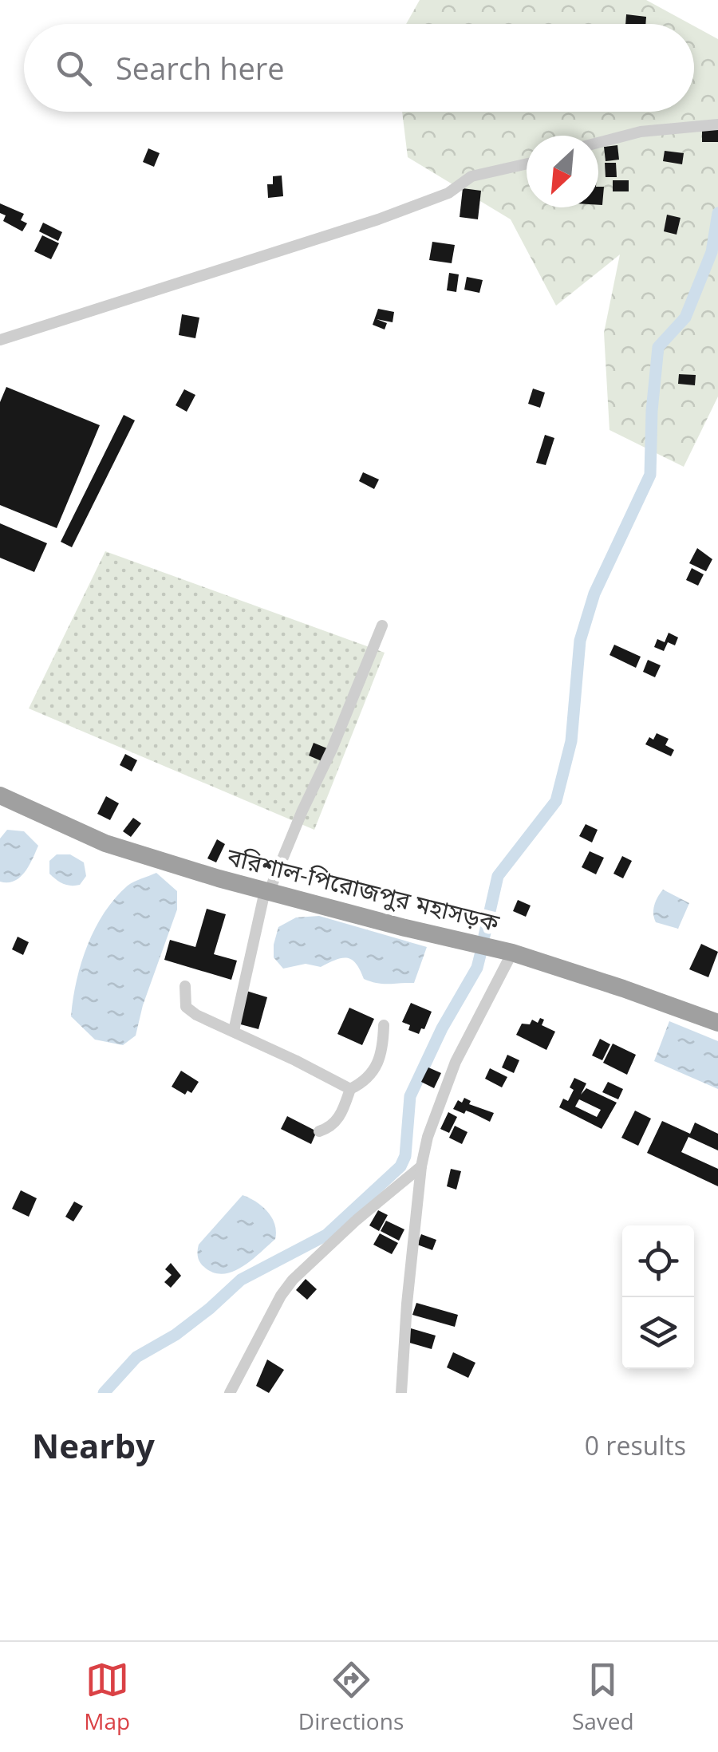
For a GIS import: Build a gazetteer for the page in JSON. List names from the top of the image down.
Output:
{
  "streets": {
    "highway": ["বরিশাল-পিরোজপুর মহাসড়ক"]
  },
  "north": "bottom left",
  "page": {
    "search": "Search here",
    "heading": ["Nearby", "0 results"],
    "nav": ["Map", "Directions", "Saved"]
  }
}
